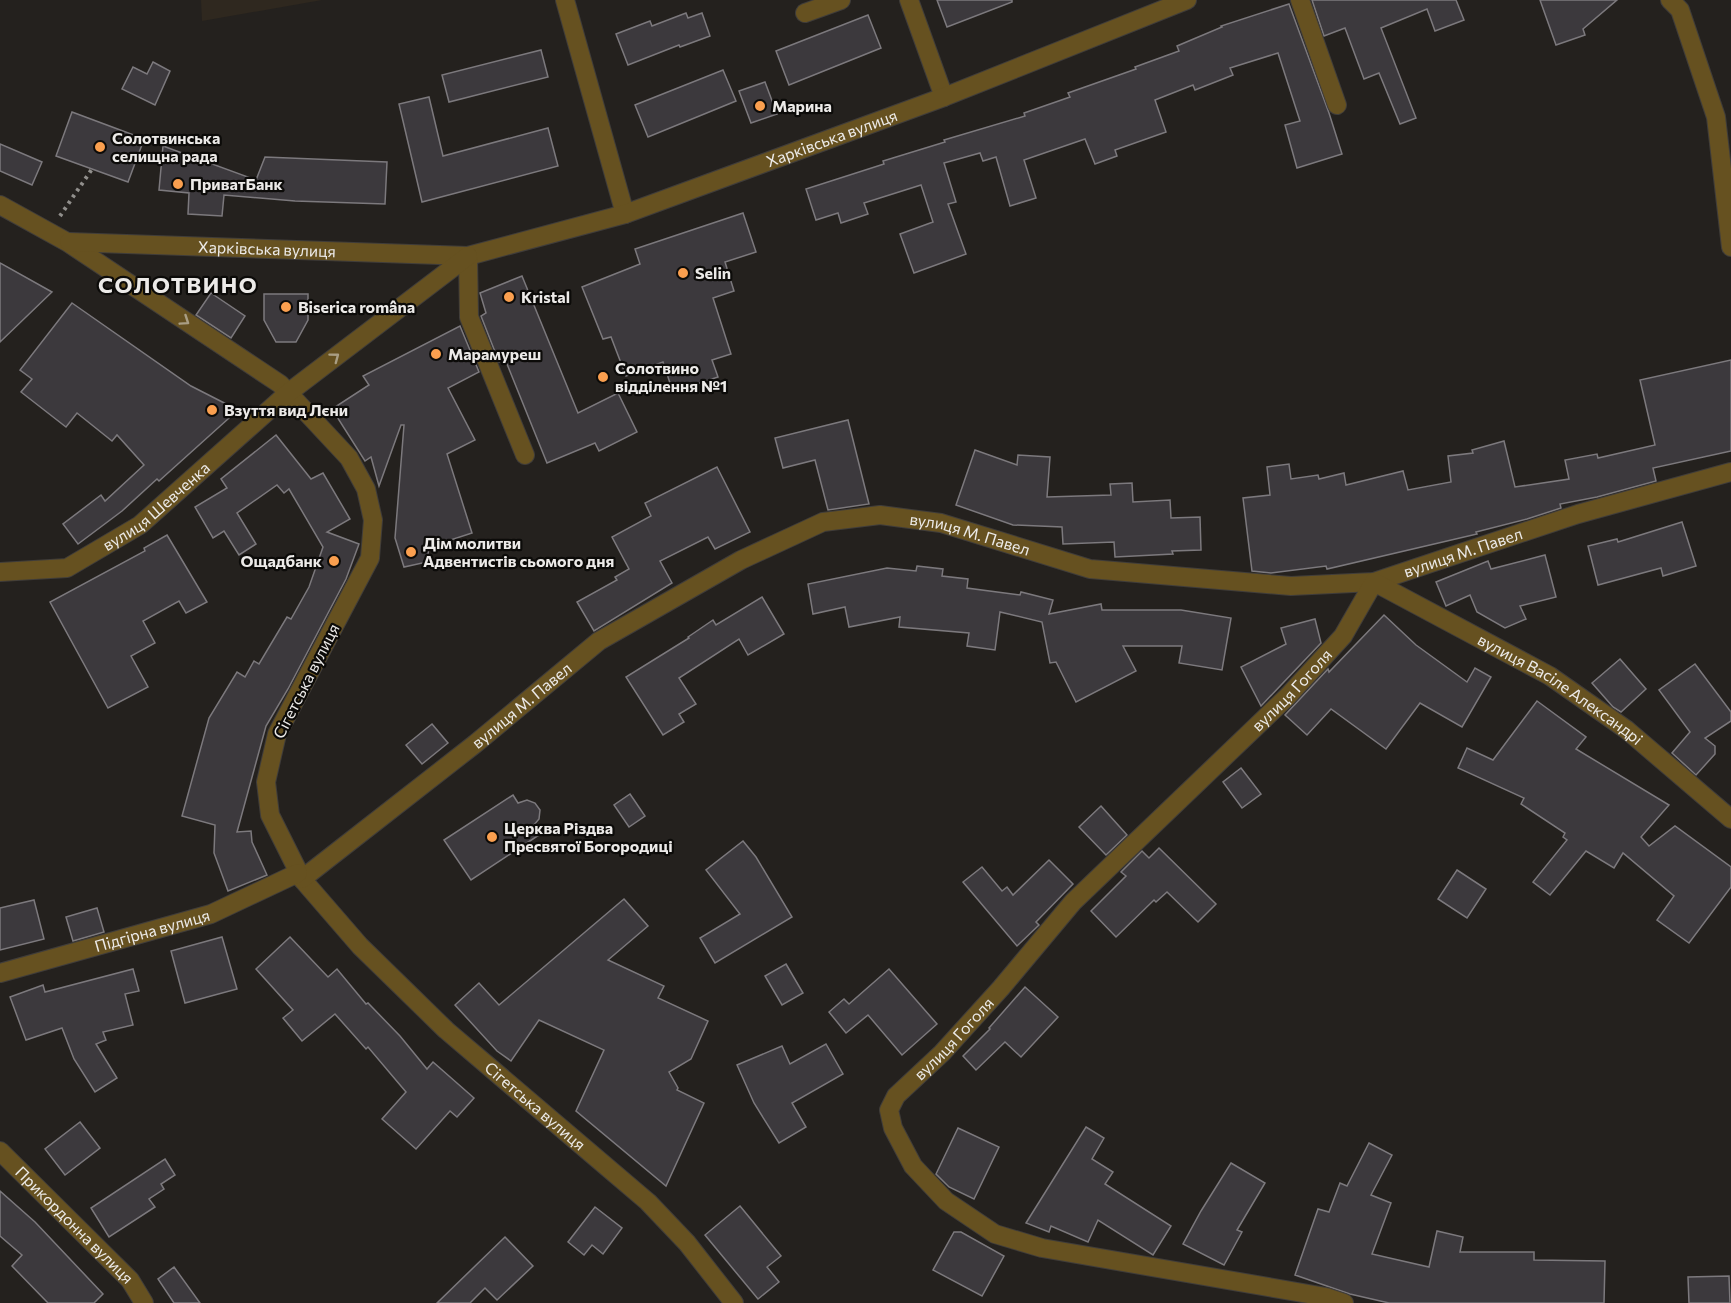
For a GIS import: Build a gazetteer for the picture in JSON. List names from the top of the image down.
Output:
{
  "streets": {
    "street": [
      "Харківська вулиця",
      "вулиця Шевченка",
      "вулиця М. Павел",
      "Сігетська вулиця",
      "вулиця Гоголя",
      "вулиця Васіле Александрі",
      "Підгірна вулиця",
      "Прикордонна вулиця"
    ]
  },
  "crossings": [
    ["Харківська вулиця", "вулиця Шевченка"],
    ["Харківська вулиця", "Сігетська вулиця"],
    ["вулиця Шевченка", "Сігетська вулиця"],
    ["вулиця М. Павел", "Сігетська вулиця"],
    ["вулиця М. Павел", "вулиця Гоголя"],
    ["вулиця М. Павел", "вулиця Васіле Александрі"],
    ["вулиця М. Павел", "Підгірна вулиця"],
    ["Сігетська вулиця", "Підгірна вулиця"],
    ["вулиця Гоголя", "вулиця Васіле Александрі"]
  ],
  "districts": ["СОЛОТВИНО"],
  "places": [
    "Марина",
    "Солотвинська селищна рада",
    "ПриватБанк",
    "Selin",
    "Kristal",
    "Biserica româna",
    "Марамуреш",
    "Солотвино відділення №1",
    "Взуття вид Лєни",
    "Дім молитви Адвентистів сьомого дня",
    "Ощадбанк",
    "Церква Різдва Пресвятої Богородиці"
  ]
}
